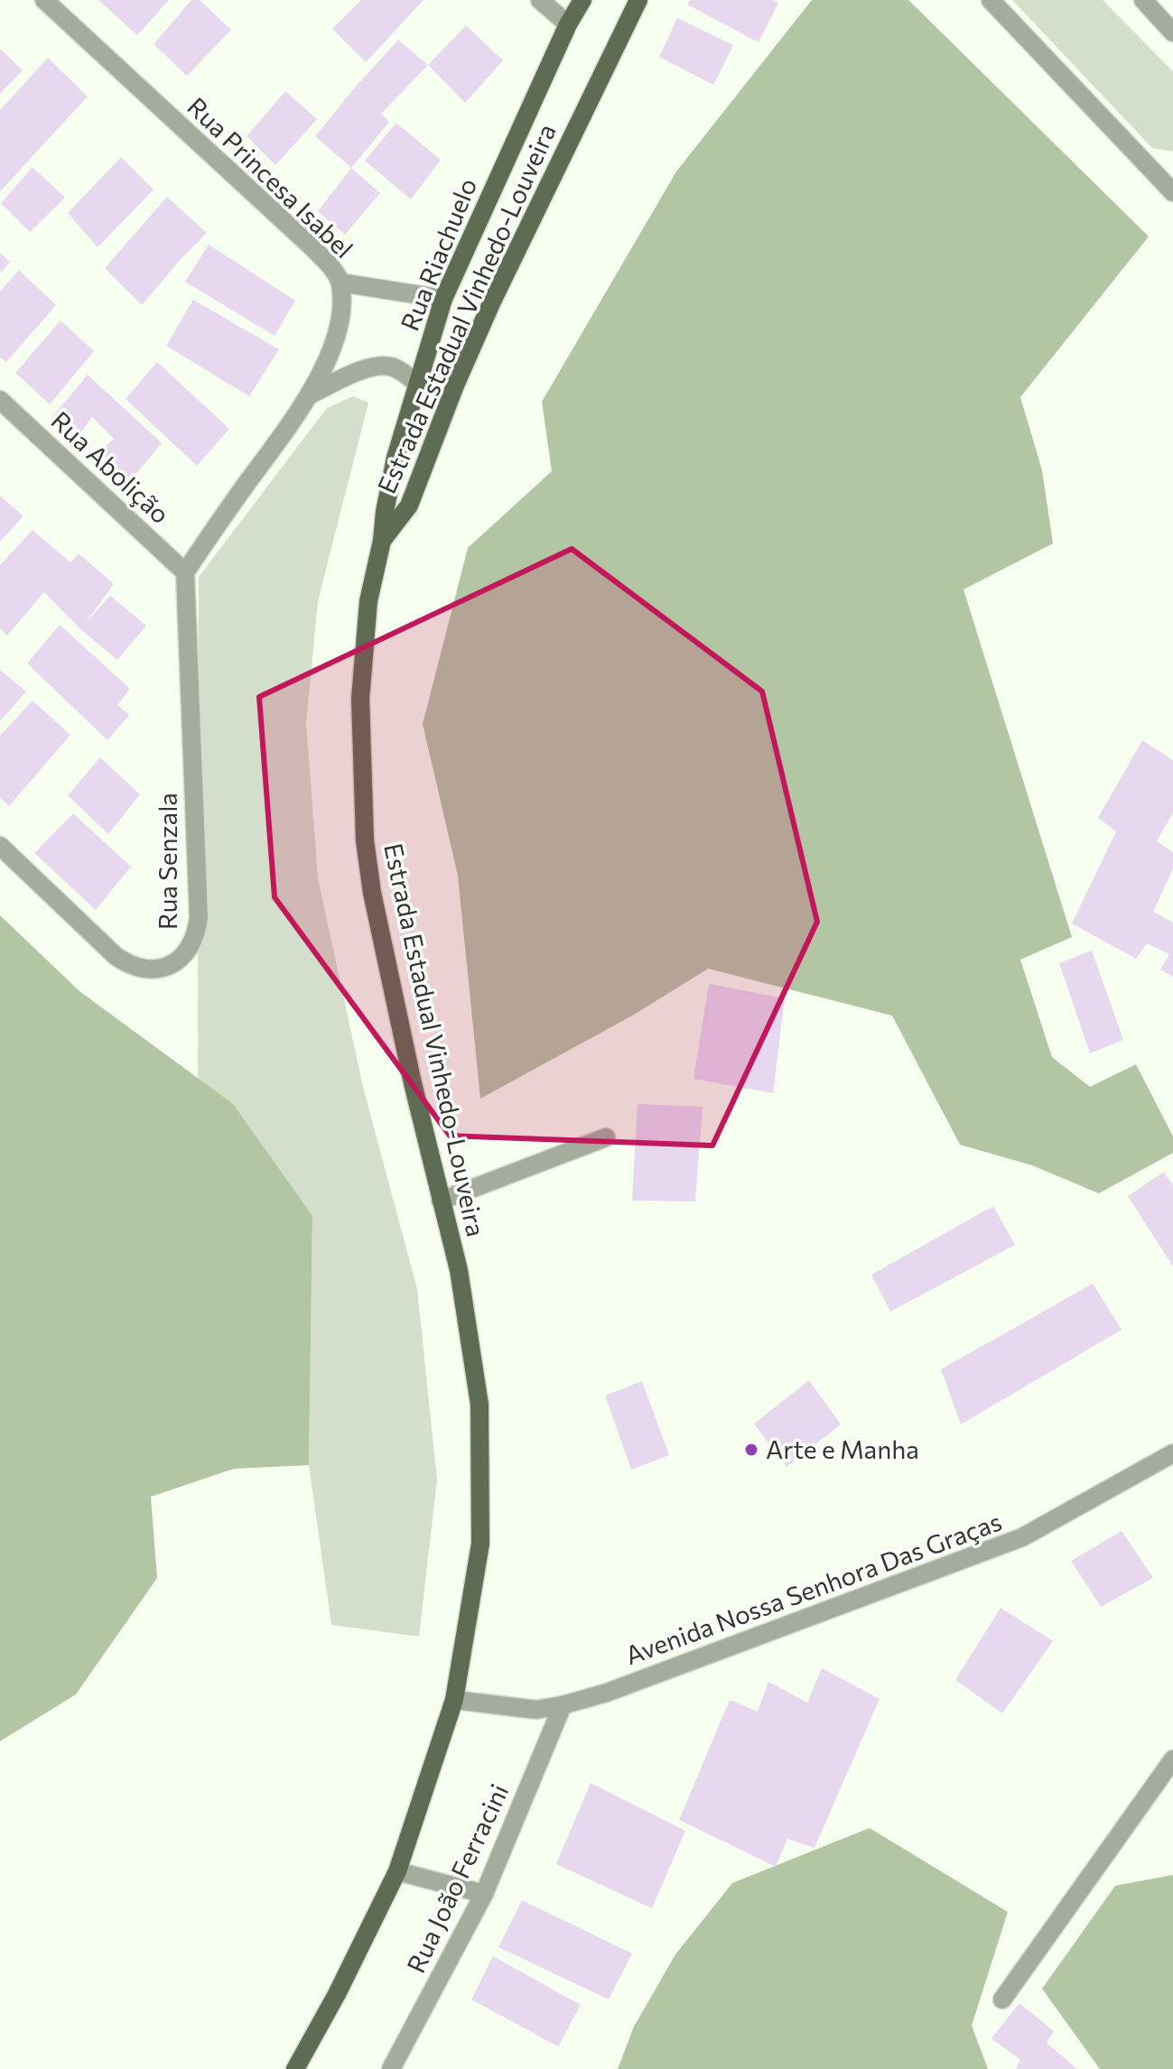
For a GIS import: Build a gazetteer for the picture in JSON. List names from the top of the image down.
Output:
{
  "streets": {
    "main road": ["Rua Riachuelo", "Estrada Estadual Vinhedo-Louveira"],
    "street": [
      "Rua Princesa Isabel",
      "Rua Abolição",
      "Rua Senzala",
      "Avenida Nossa Senhora Das Graças",
      "Rua João Ferracini"
    ]
  },
  "crossings": [
    ["Rua Princesa Isabel", "Rua Abolição"],
    ["Rua Princesa Isabel", "Rua Senzala"],
    ["Rua Riachuelo", "Estrada Estadual Vinhedo-Louveira"],
    ["Estrada Estadual Vinhedo-Louveira", "Avenida Nossa Senhora Das Graças"],
    ["Rua Abolição", "Rua Senzala"],
    ["Avenida Nossa Senhora Das Graças", "Rua João Ferracini"]
  ],
  "places": ["Arte e Manha"]
}
